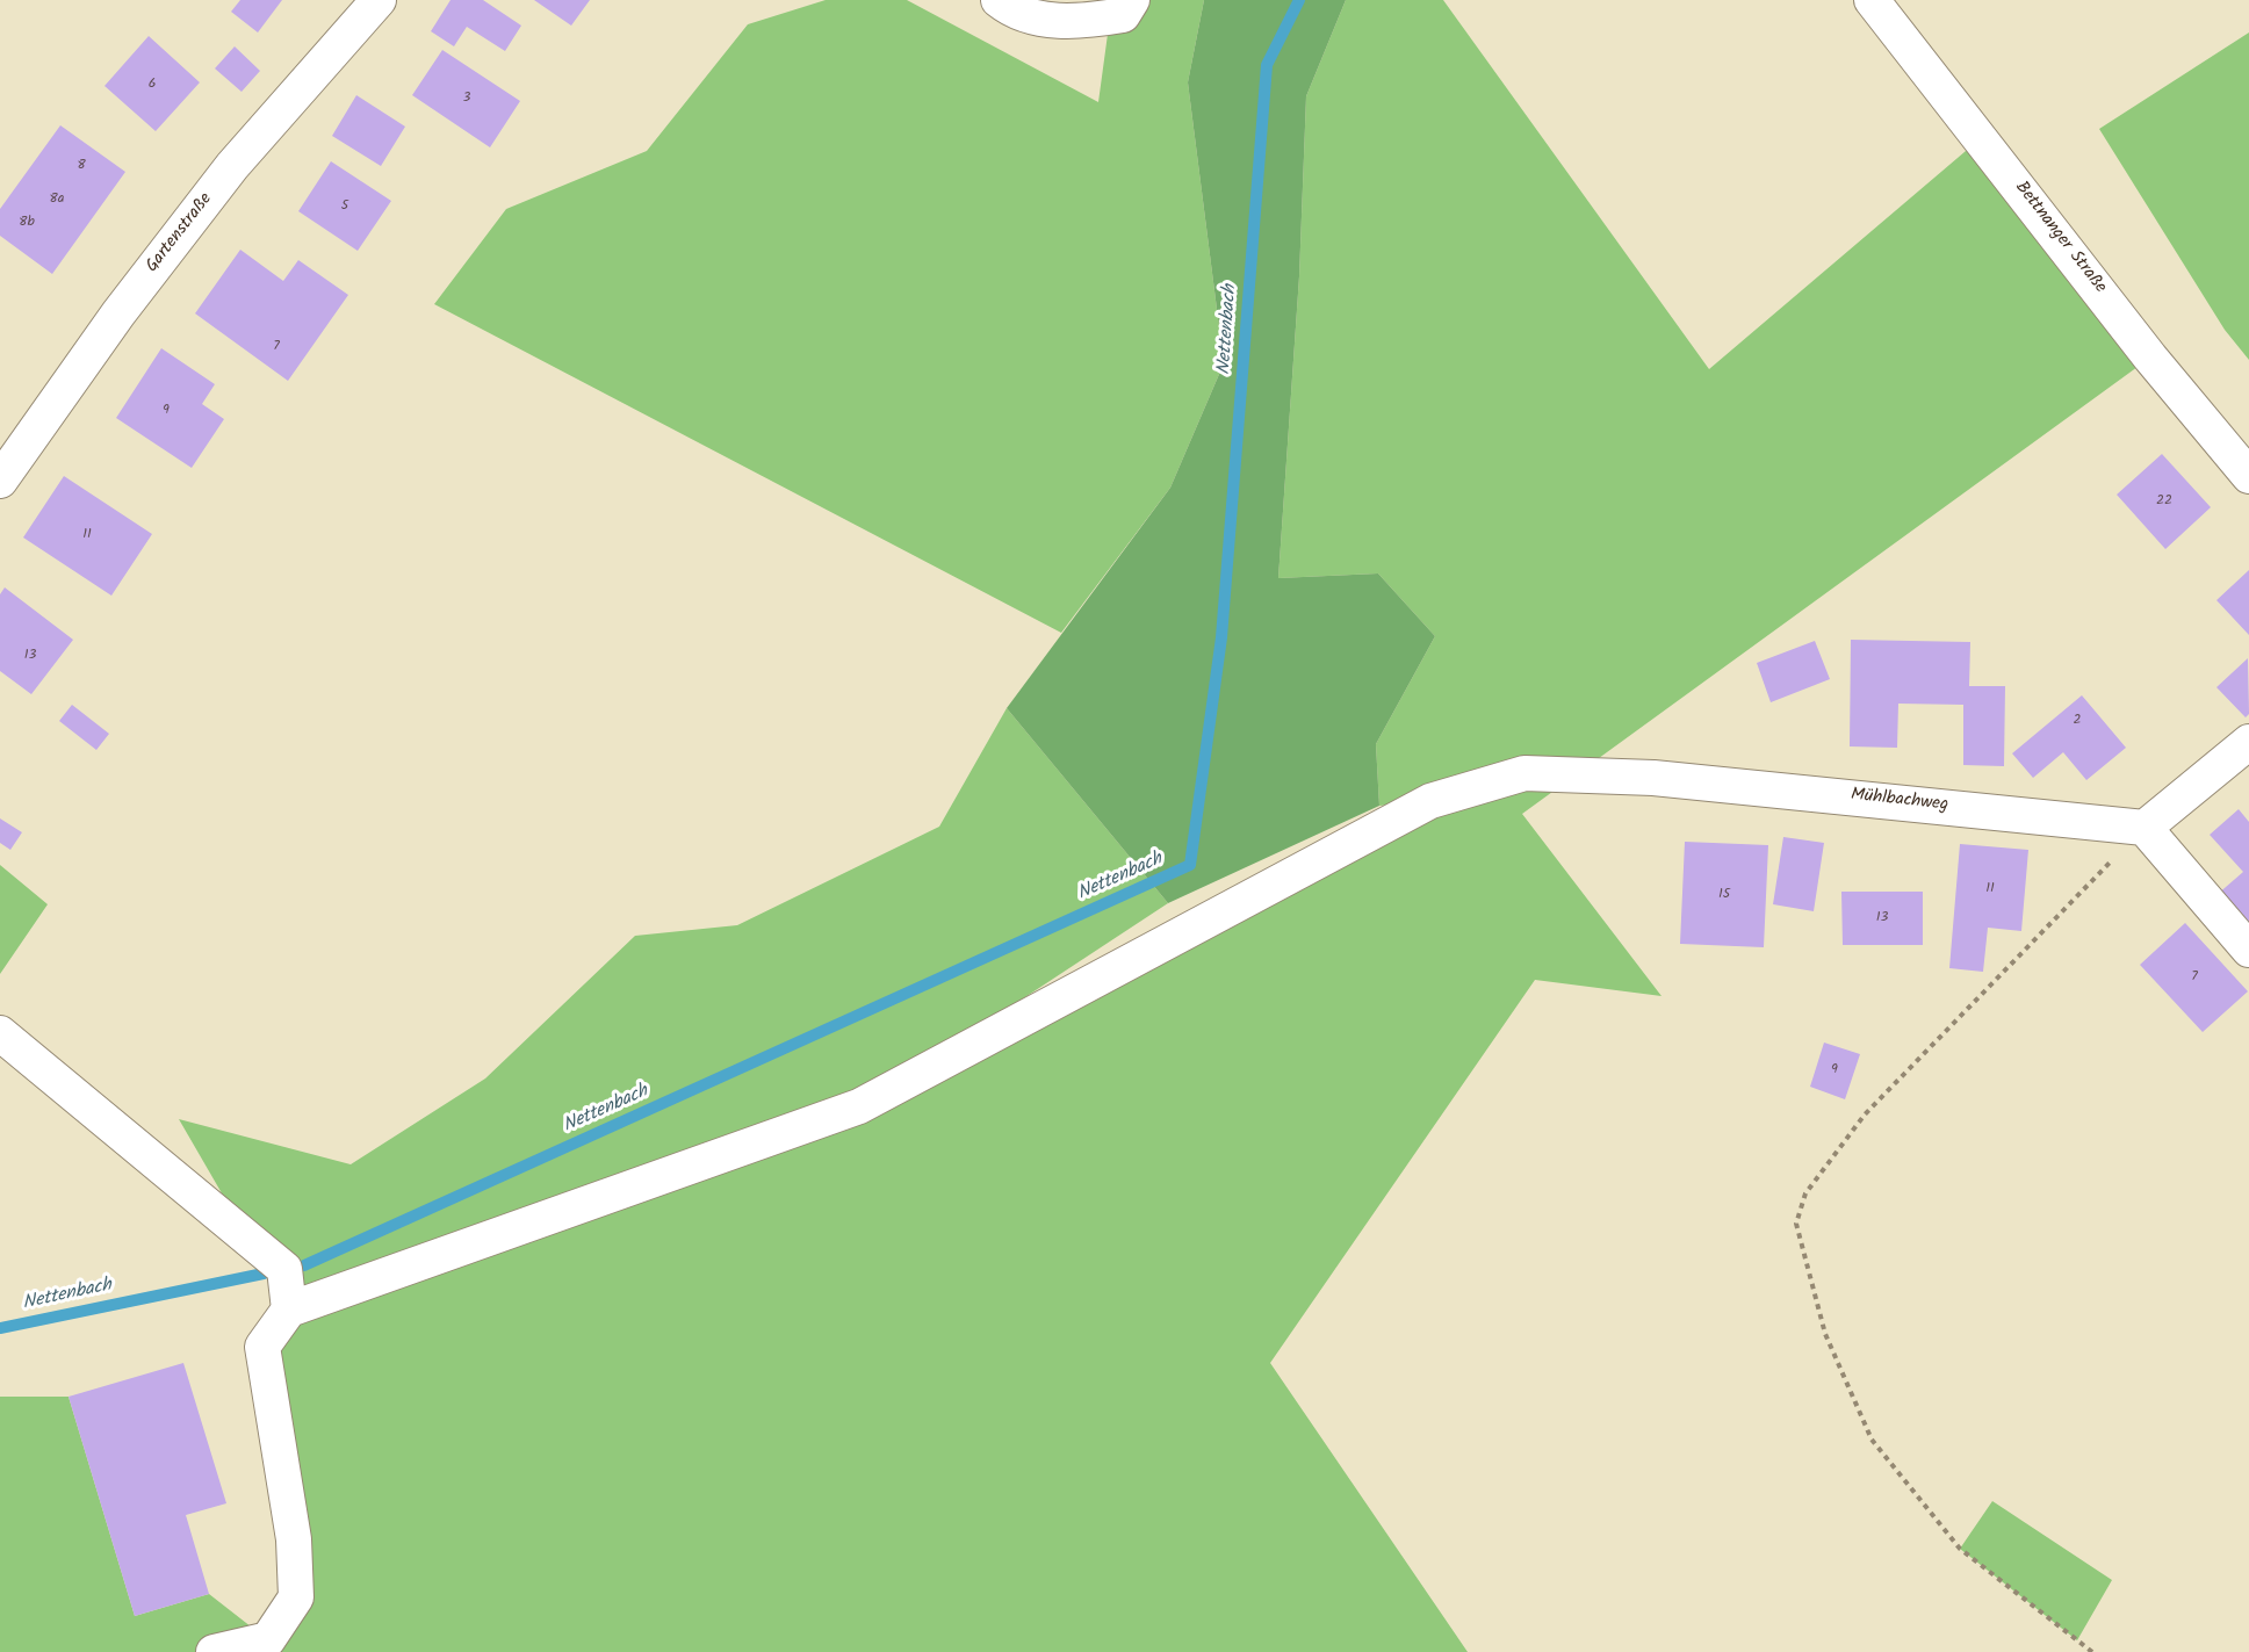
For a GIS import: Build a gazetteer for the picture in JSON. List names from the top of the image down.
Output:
{
  "streets": {
    "street": ["Gartenstraße", "Bettnanger Straße", "Mühlbachweg"]
  },
  "water": ["Nettenbach"],
  "house_numbers": [
    "6",
    "3",
    "8",
    "8a",
    "5",
    "8b",
    "7",
    "9",
    "22",
    "11",
    "13",
    "2",
    "11",
    "15",
    "13",
    "7",
    "9"
  ]
}
